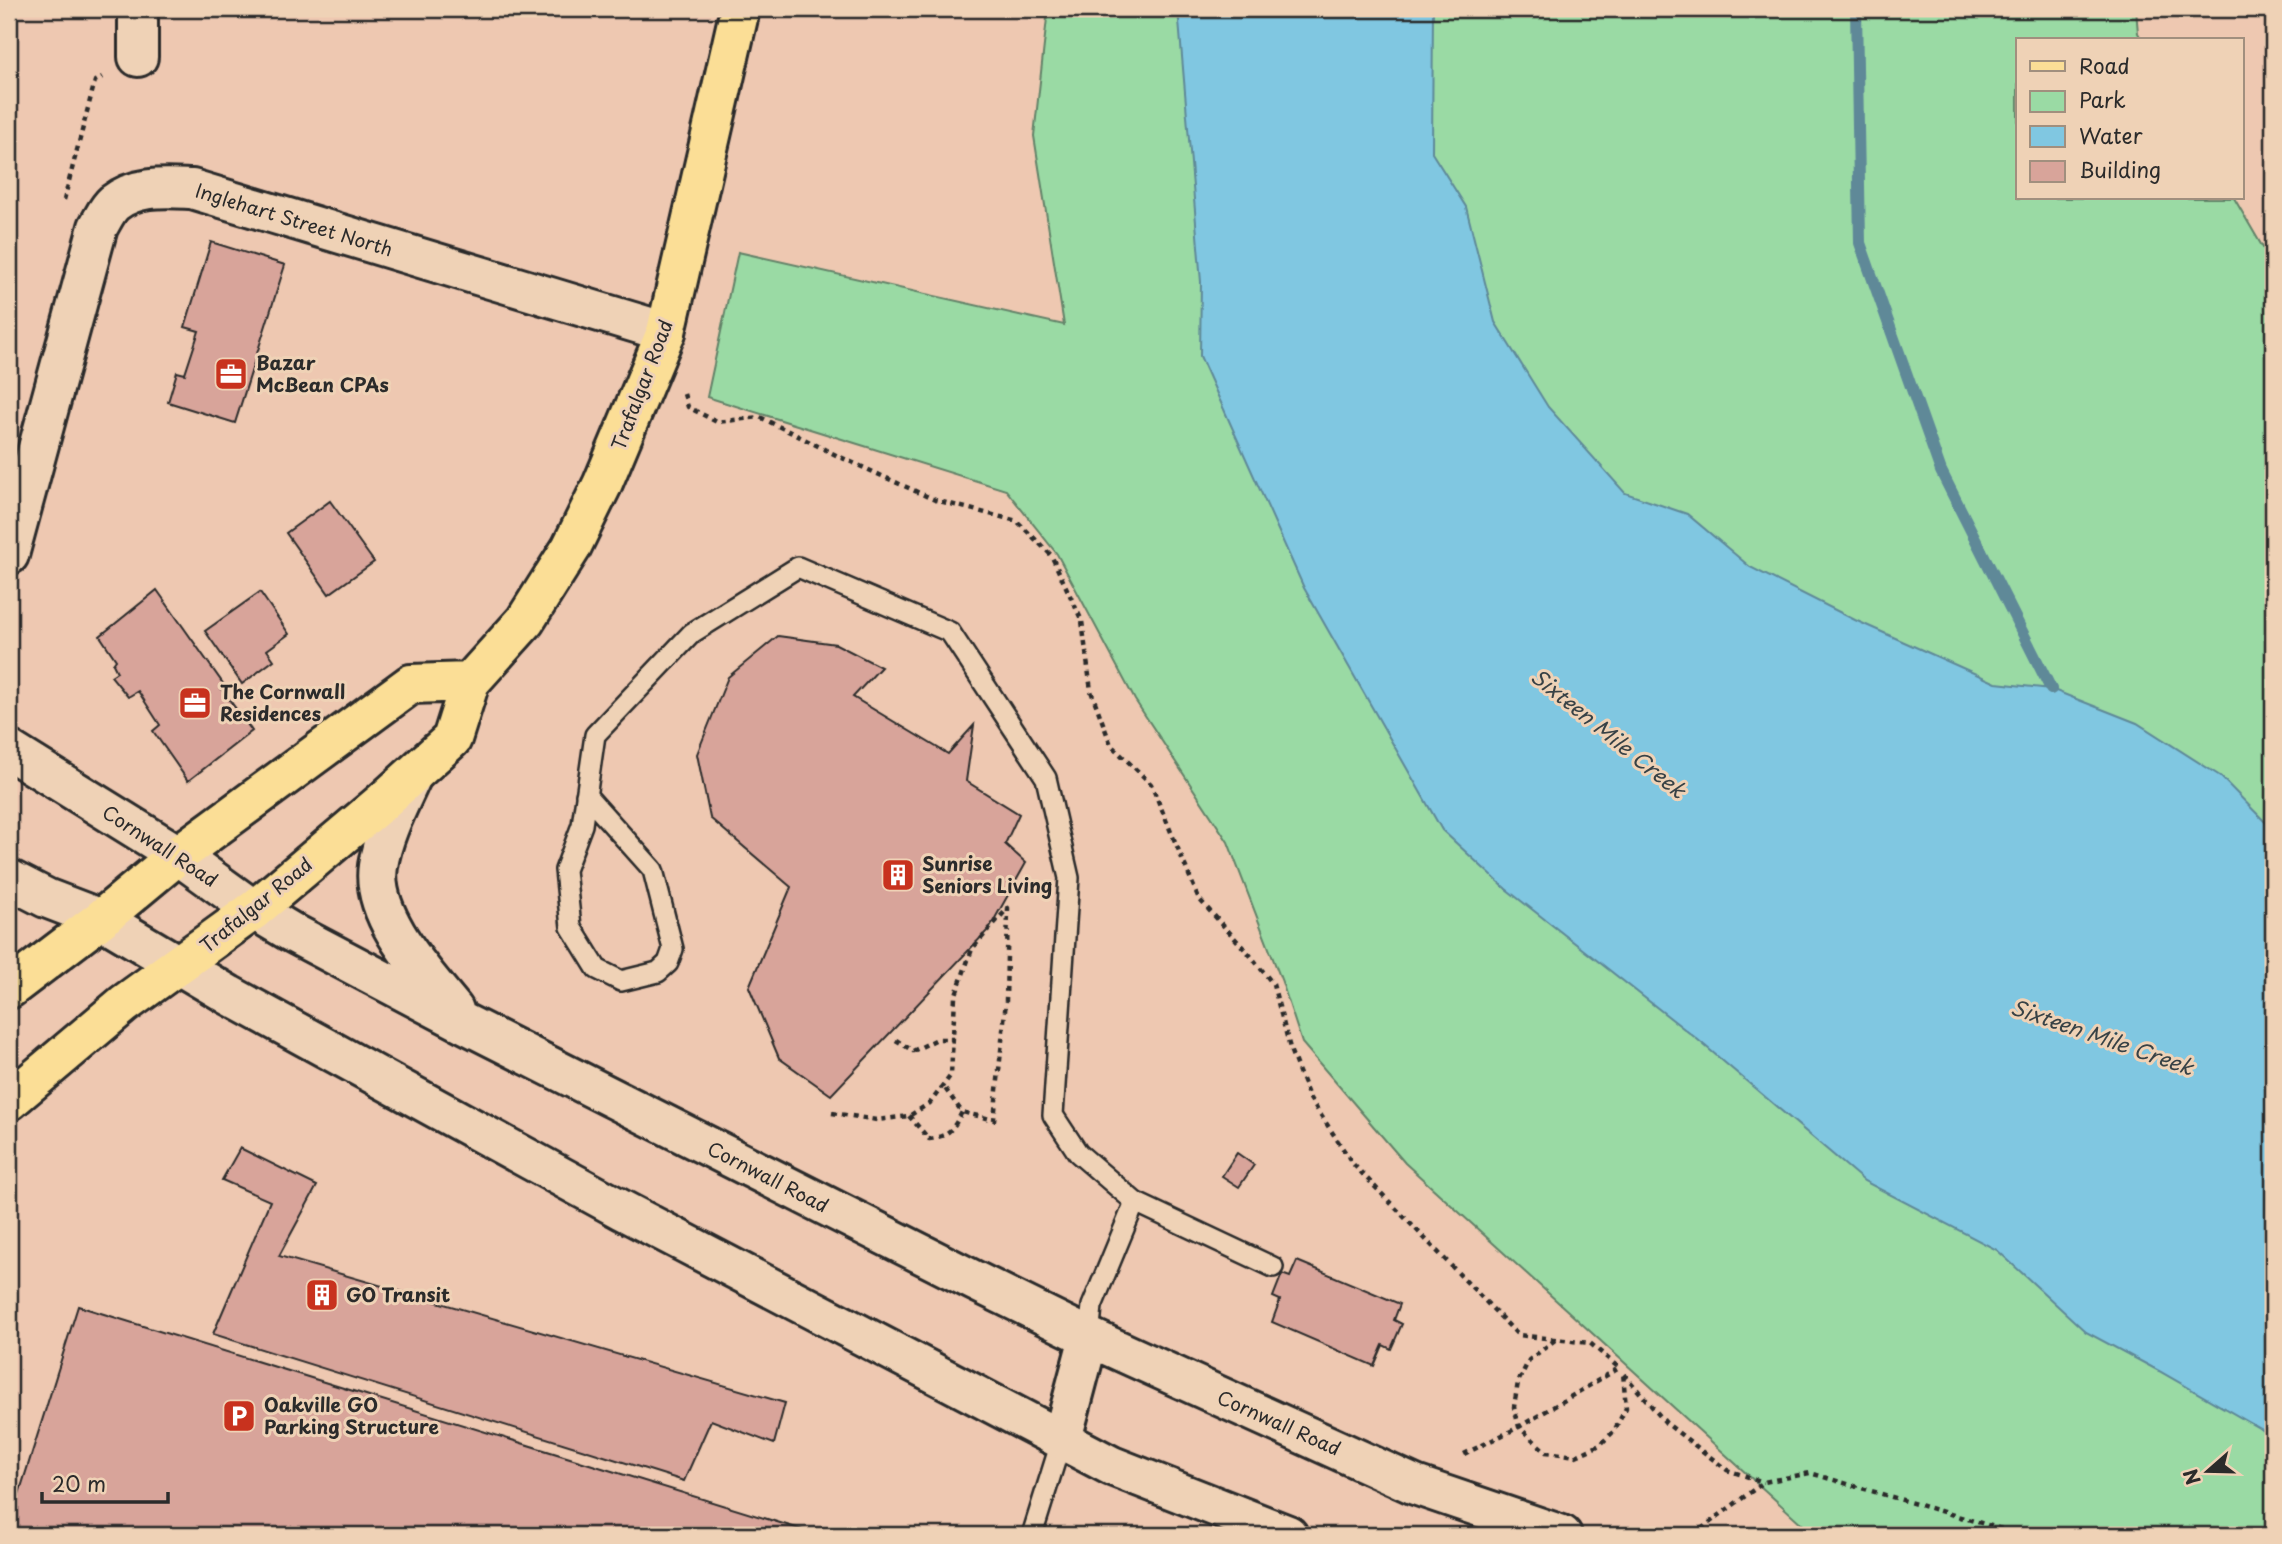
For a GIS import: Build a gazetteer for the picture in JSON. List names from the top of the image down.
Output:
{
  "streets": {
    "main road": ["Inglehart Street North", "Trafalgar Road", "Cornwall Road"]
  },
  "crossings": [
    ["Inglehart Street North", "Trafalgar Road"],
    ["Trafalgar Road", "Cornwall Road"]
  ],
  "water": ["Sixteen Mile Creek"],
  "places": {
    "office": ["Bazar McBean CPAs", "The Cornwall Residences"],
    "building": ["Sunrise Seniors Living", "GO Transit"],
    "parking": ["Oakville GO Parking Structure"]
  },
  "legend": [
    "Road",
    "Park",
    "Water",
    "Building"
  ],
  "scale_bar": "20 m",
  "north": "left"
}
